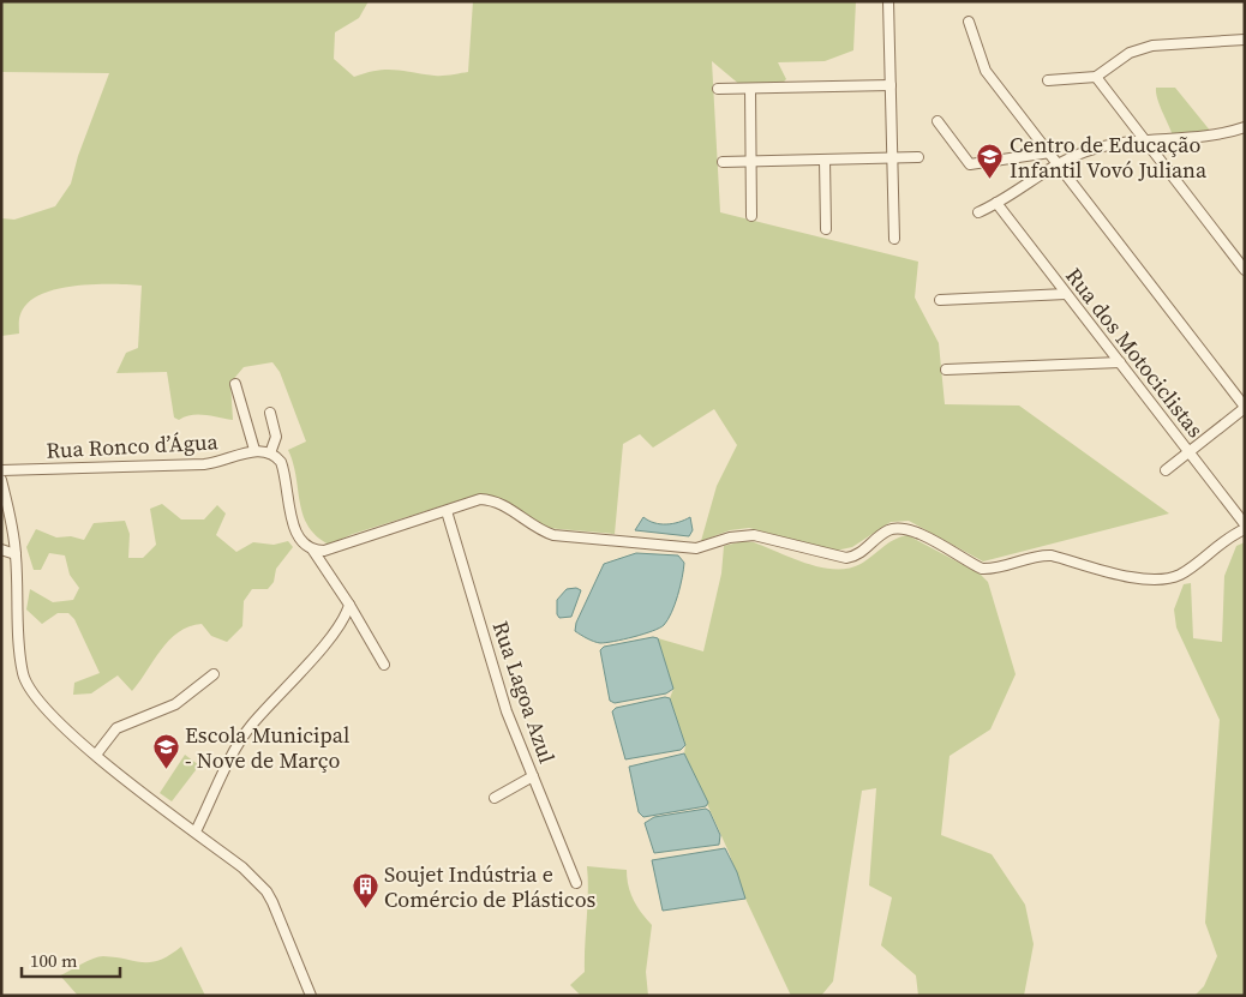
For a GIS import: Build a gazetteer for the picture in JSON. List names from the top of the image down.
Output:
{
  "streets": {
    "street": ["Rua dos Motociclistas", "Rua Ronco d’Água", "Rua Lagoa Azul"]
  },
  "places": {
    "school or university": ["Centro de Educação Infantil Vovó Juliana", "Escola Municipal - Nove de Março"],
    "building": ["Soujet Indústria e Comércio de Plásticos"]
  },
  "scale_bar": "100 m"
}
